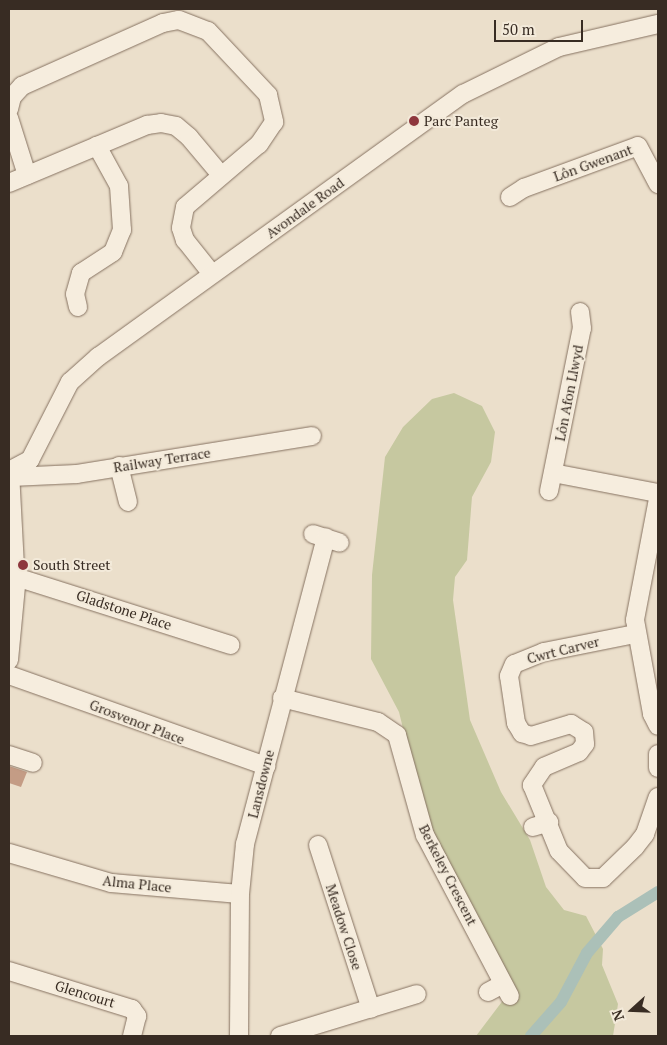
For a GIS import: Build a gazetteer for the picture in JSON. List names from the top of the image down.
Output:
{
  "streets": {
    "street": [
      "Lôn Gwenant",
      "Avondale Road",
      "Lôn Afon Llwyd",
      "Railway Terrace",
      "Gladstone Place",
      "Cwrt Carver",
      "Grosvenor Place",
      "Lansdowne",
      "Berkeley Crescent",
      "Alma Place",
      "Meadow Close",
      "Glencourt"
    ]
  },
  "crossings": [
    ["Avondale Road", "Railway Terrace"],
    ["Grosvenor Place", "Lansdowne"],
    ["Lansdowne", "Berkeley Crescent"],
    ["Lansdowne", "Alma Place"]
  ],
  "places": ["Parc Panteg", "South Street"],
  "scale_bar": "50 m",
  "north": "left"
}
